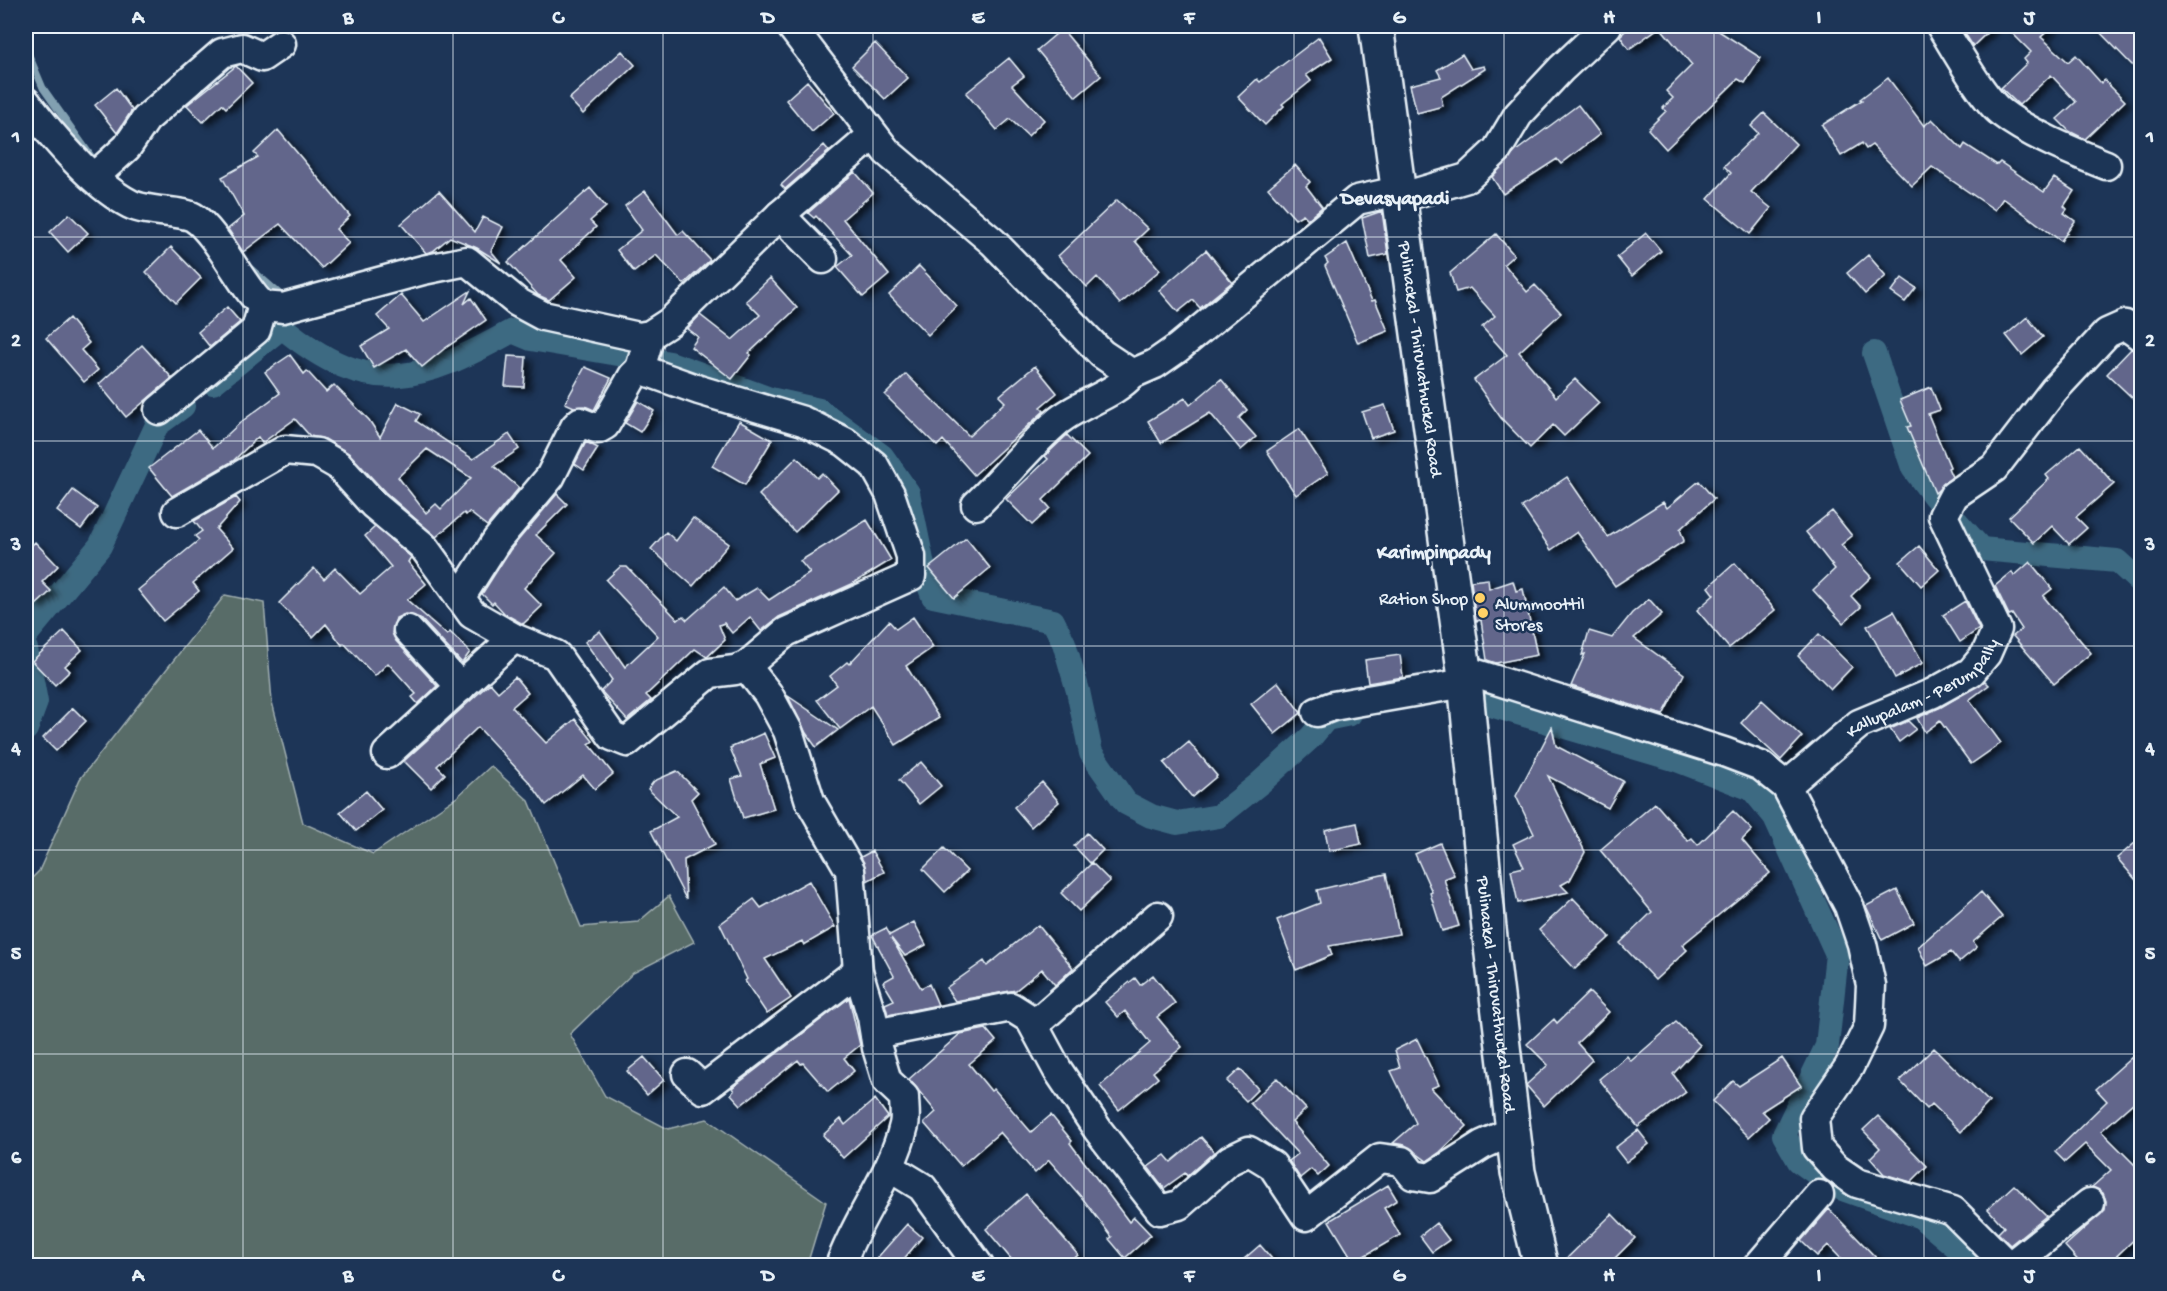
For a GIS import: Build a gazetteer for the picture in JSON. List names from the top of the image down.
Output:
{
  "streets": {
    "main road": ["Pulinackal - Thiruvathuckal Road"],
    "street": ["Kallupalam - Perumpally"]
  },
  "districts": ["Devasyapadi", "Karimpinpady"],
  "places": ["Ration Shop", "Alummoottil Stores"],
  "grid": {
    "columns": [
      "A",
      "B",
      "C",
      "D",
      "E",
      "F",
      "G",
      "H",
      "I",
      "J"
    ],
    "rows": [
      "1",
      "2",
      "3",
      "4",
      "5",
      "6"
    ]
  }
}
